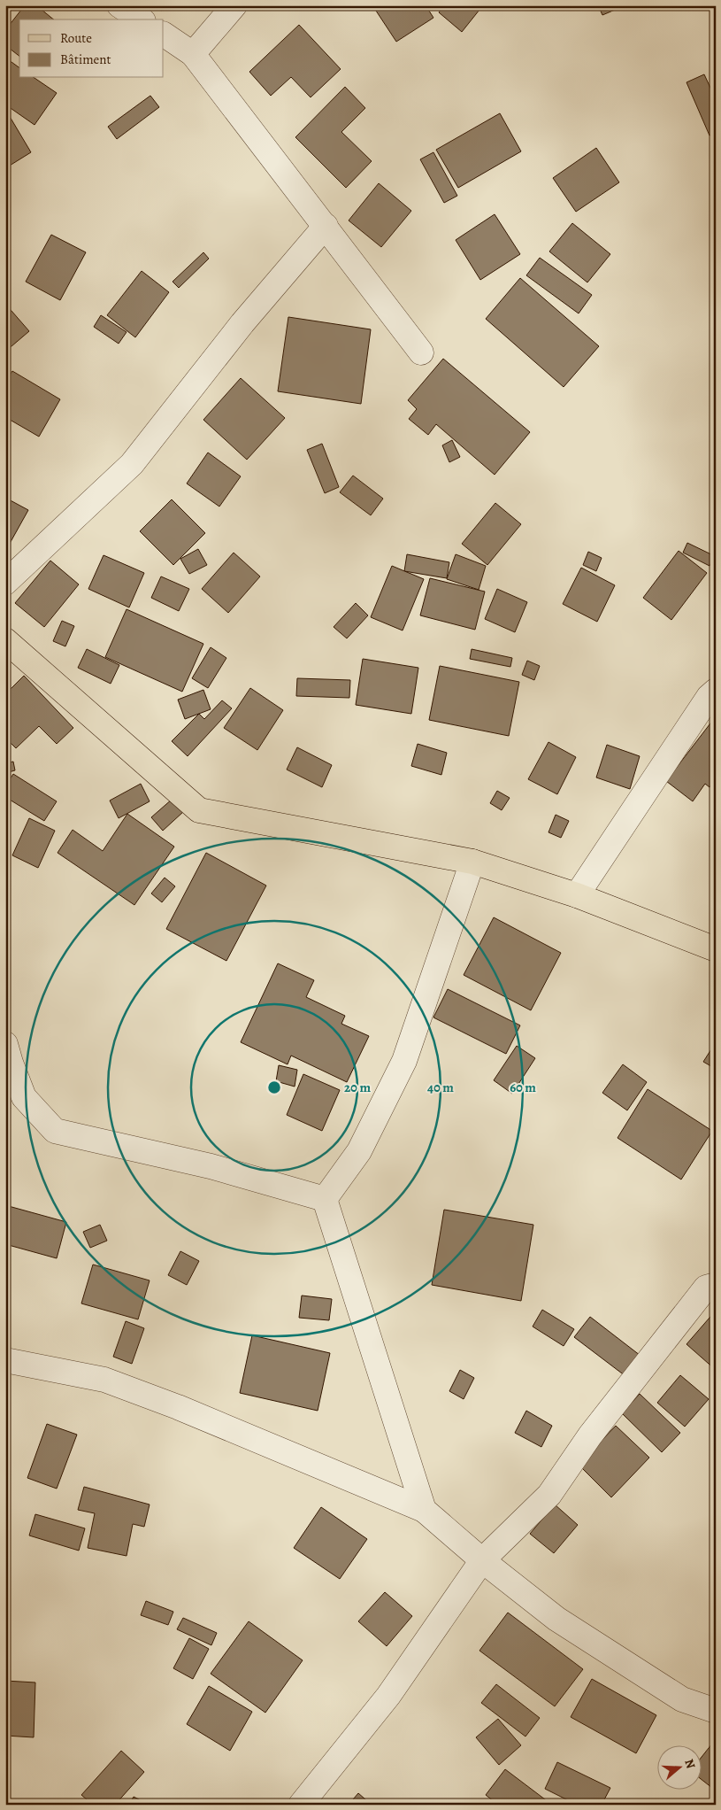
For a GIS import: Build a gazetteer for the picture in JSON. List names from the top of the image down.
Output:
{
  "legend": ["Route", "Bâtiment"],
  "north": "right",
  "rings": ["20 m", "40 m", "60 m"]
}
